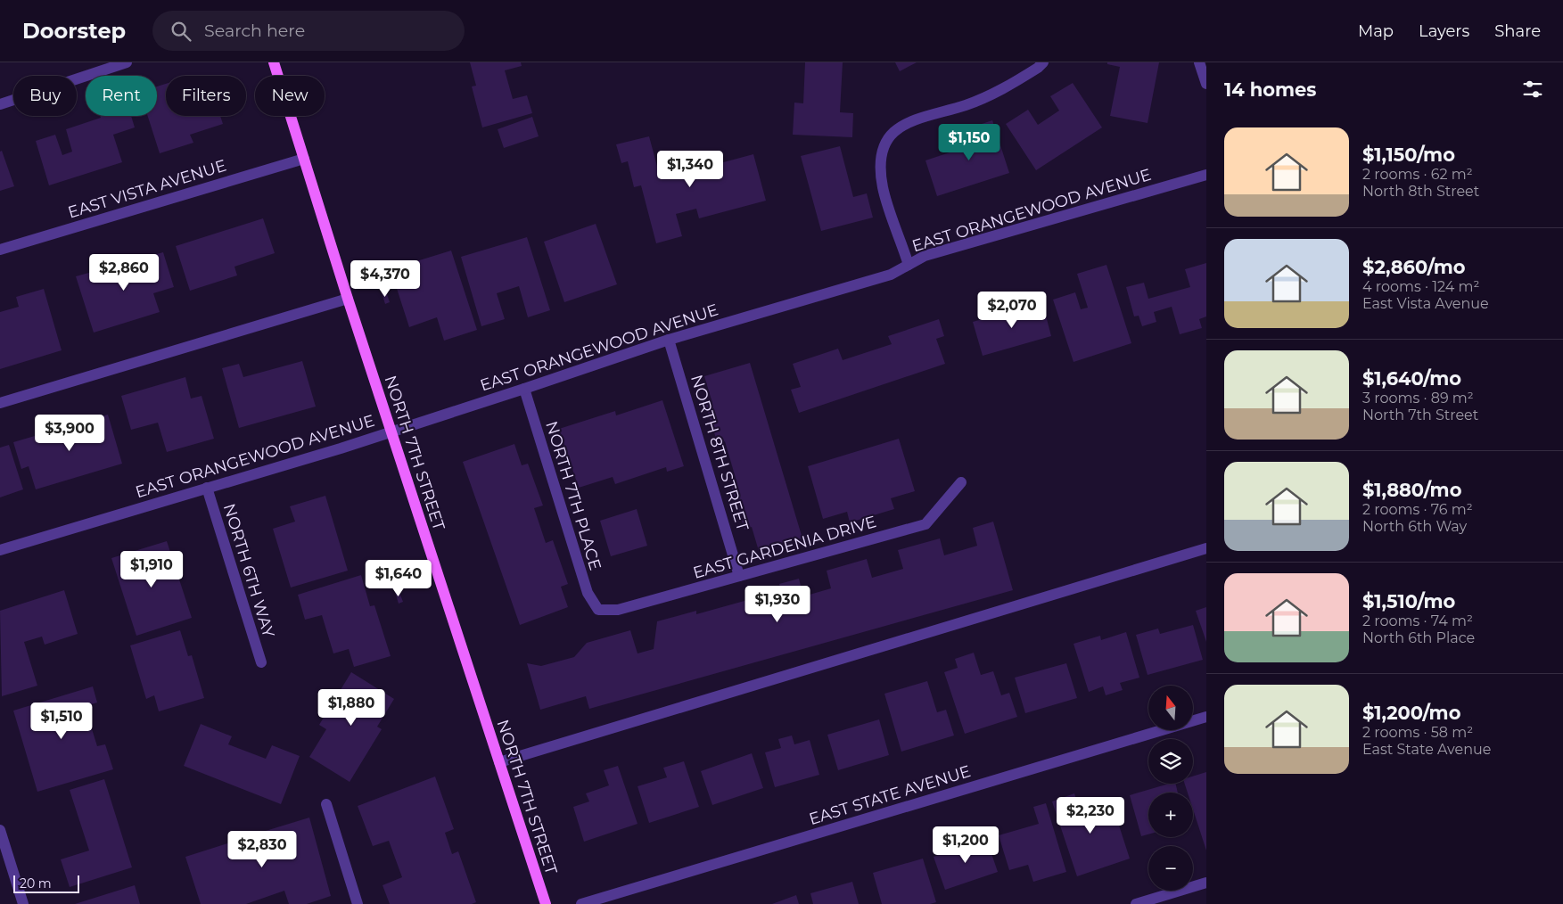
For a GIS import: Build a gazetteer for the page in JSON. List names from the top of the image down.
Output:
{
  "streets": {
    "main road": ["NORTH 7TH STREET"],
    "street": [
      "EAST VISTA AVENUE",
      "EAST ORANGEWOOD AVENUE",
      "NORTH 8TH STREET",
      "NORTH 7TH PLACE",
      "EAST GARDENIA DRIVE",
      "NORTH 6TH WAY",
      "EAST STATE AVENUE"
    ]
  },
  "crossings": [
    ["EAST VISTA AVENUE", "NORTH 7TH STREET"],
    ["EAST ORANGEWOOD AVENUE", "NORTH 7TH STREET"],
    ["EAST ORANGEWOOD AVENUE", "NORTH 8TH STREET"],
    ["EAST ORANGEWOOD AVENUE", "NORTH 7TH PLACE"],
    ["EAST ORANGEWOOD AVENUE", "NORTH 6TH WAY"],
    ["NORTH 8TH STREET", "EAST GARDENIA DRIVE"],
    ["NORTH 7TH PLACE", "EAST GARDENIA DRIVE"]
  ],
  "scale_bar": "20 m",
  "north": "top",
  "page": {
    "header": "Doorstep",
    "search": "Search here",
    "nav": ["Map", "Layers", "Share"],
    "heading": "14 homes",
    "chip": [
      "Buy",
      "Rent",
      "Filters",
      "New"
    ],
    "list": [
      {
        "name": "$1,150/mo",
        "note": "2 rooms · 62 m² · North 8th Street"
      },
      {
        "name": "$2,860/mo",
        "note": "4 rooms · 124 m² · East Vista Avenue"
      },
      {
        "name": "$1,640/mo",
        "note": "3 rooms · 89 m² · North 7th Street"
      },
      {
        "name": "$1,880/mo",
        "note": "2 rooms · 76 m² · North 6th Way"
      },
      {
        "name": "$1,510/mo",
        "note": "2 rooms · 74 m² · North 6th Place"
      },
      {
        "name": "$1,200/mo",
        "note": "2 rooms · 58 m² · East State Avenue"
      }
    ],
    "price": [
      "$1,150",
      "$1,340",
      "$2,860",
      "$4,370",
      "$2,070",
      "$3,900",
      "$1,910",
      "$1,640",
      "$1,930",
      "$1,880",
      "$1,510",
      "$2,230",
      "$1,200",
      "$2,830"
    ],
    "map_buttons": ["+", "−"],
    "scale": "20 m"
  }
}
